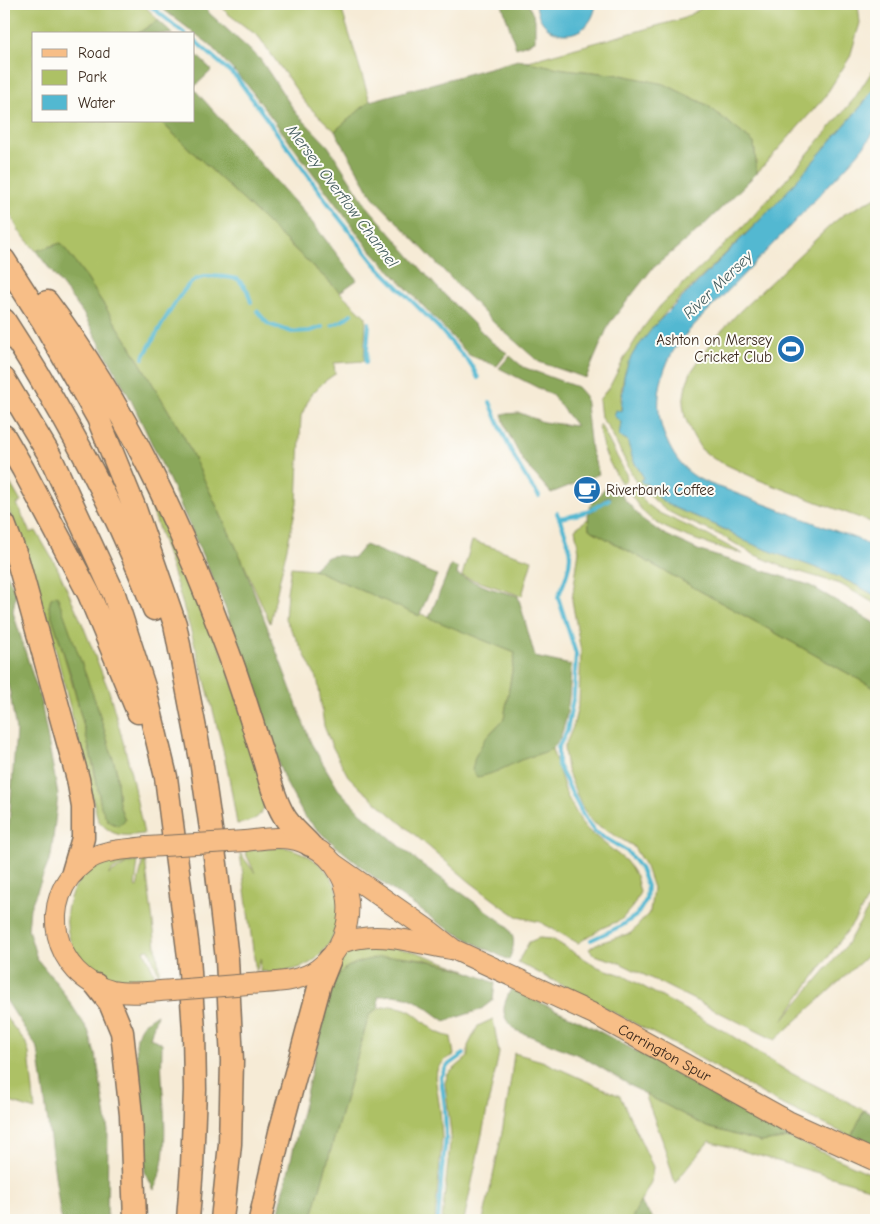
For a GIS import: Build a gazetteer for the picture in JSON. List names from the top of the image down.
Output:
{
  "streets": {
    "main road": ["Carrington Spur"]
  },
  "water": ["Mersey Overflow Channel", "River Mersey"],
  "places": {
    "sports": ["Ashton on Mersey Cricket Club"],
    "cafe": ["Riverbank Coffee"]
  },
  "legend": ["Road", "Park", "Water"]
}
